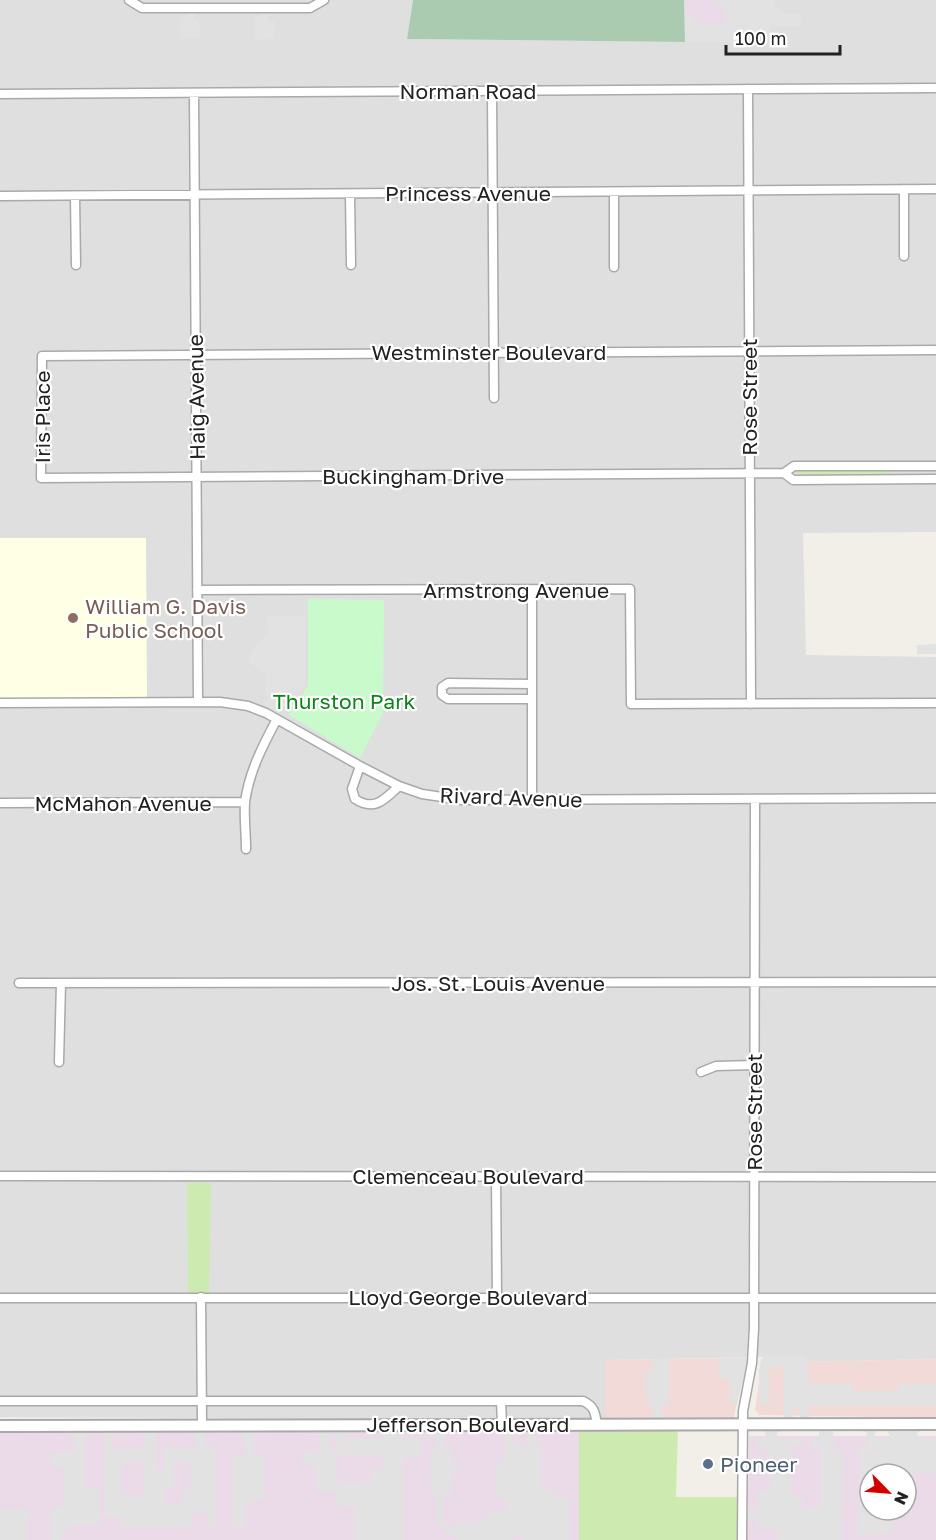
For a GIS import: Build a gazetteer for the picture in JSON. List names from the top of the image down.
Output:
{
  "streets": {
    "street": [
      "Norman Road",
      "Princess Avenue",
      "Westminster Boulevard",
      "Haig Avenue",
      "Rose Street",
      "Iris Place",
      "Buckingham Drive",
      "Armstrong Avenue",
      "Rivard Avenue",
      "McMahon Avenue",
      "Jos. St. Louis Avenue",
      "Clemenceau Boulevard",
      "Lloyd George Boulevard",
      "Jefferson Boulevard"
    ]
  },
  "crossings": [
    ["Norman Road", "Haig Avenue"],
    ["Norman Road", "Rose Street"],
    ["Princess Avenue", "Haig Avenue"],
    ["Princess Avenue", "Rose Street"],
    ["Westminster Boulevard", "Haig Avenue"],
    ["Westminster Boulevard", "Rose Street"],
    ["Westminster Boulevard", "Iris Place"],
    ["Haig Avenue", "Buckingham Drive"],
    ["Haig Avenue", "Armstrong Avenue"],
    ["Haig Avenue", "Rivard Avenue"],
    ["Rose Street", "Buckingham Drive"],
    ["Rose Street", "Armstrong Avenue"],
    ["Rose Street", "Rivard Avenue"],
    ["Rose Street", "Jos. St. Louis Avenue"],
    ["Rose Street", "Clemenceau Boulevard"],
    ["Rose Street", "Lloyd George Boulevard"],
    ["Rose Street", "Jefferson Boulevard"],
    ["Iris Place", "Buckingham Drive"]
  ],
  "parks": ["Thurston Park"],
  "places": ["William G. Davis Public School", "Pioneer"],
  "scale_bar": "100 m",
  "north": "bottom right"
}
